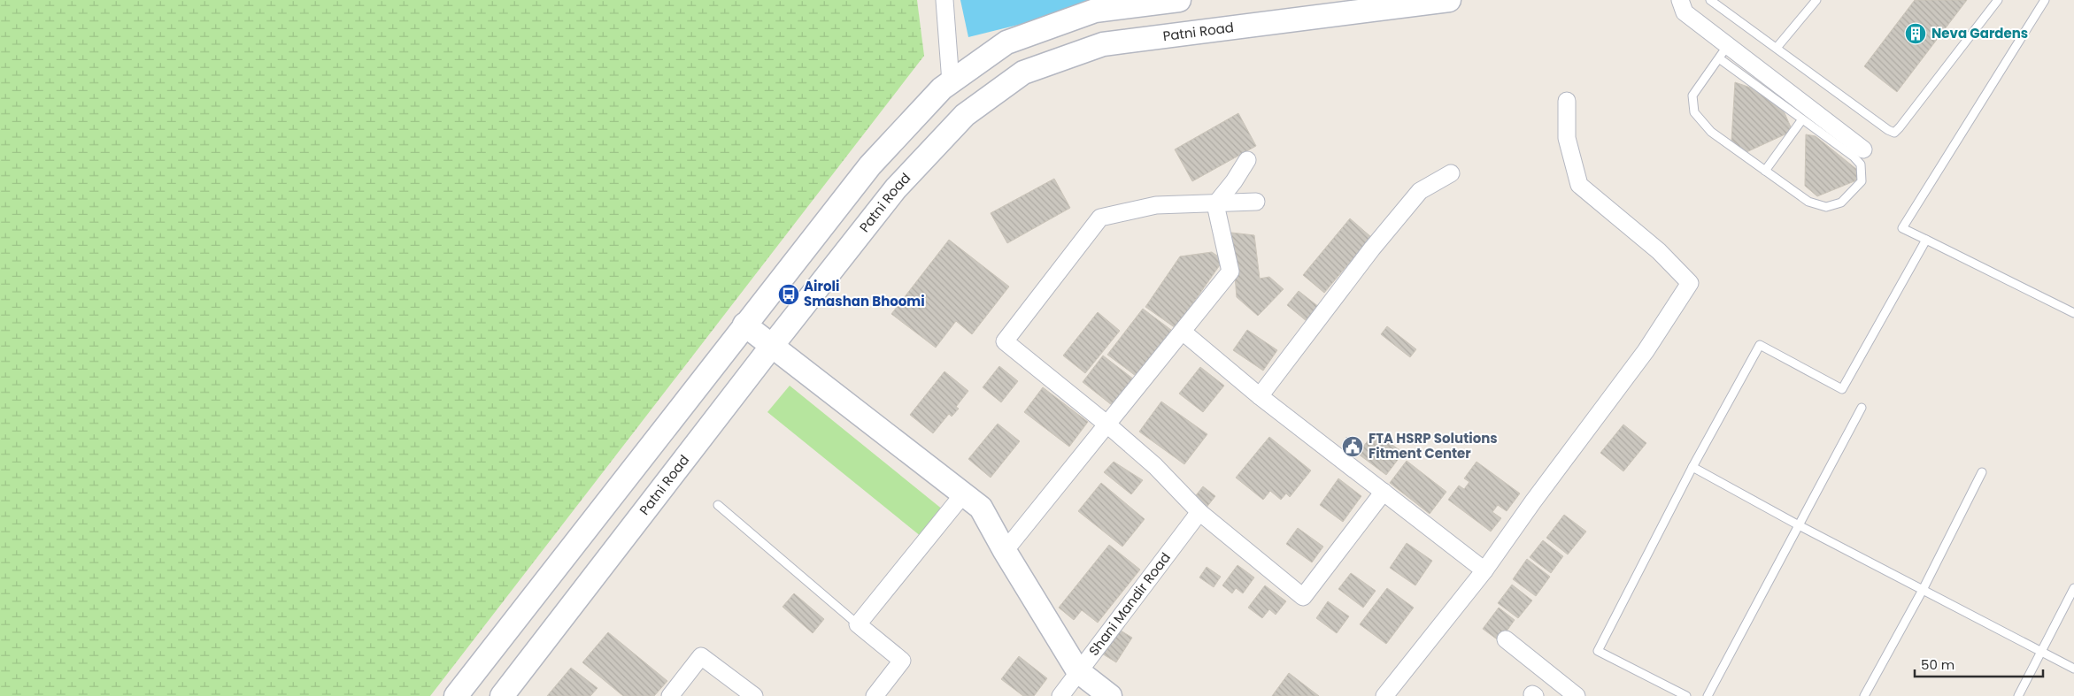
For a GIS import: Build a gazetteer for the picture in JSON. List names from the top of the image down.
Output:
{
  "streets": {
    "main road": ["Patni Road"],
    "street": ["Shani Mandir Road"]
  },
  "places": {
    "building": ["Neva Gardens"],
    "bus stop": ["Airoli Smashan Bhoomi"],
    "public building": ["FTA HSRP Solutions Fitment Center"]
  },
  "scale_bar": "50 m"
}
